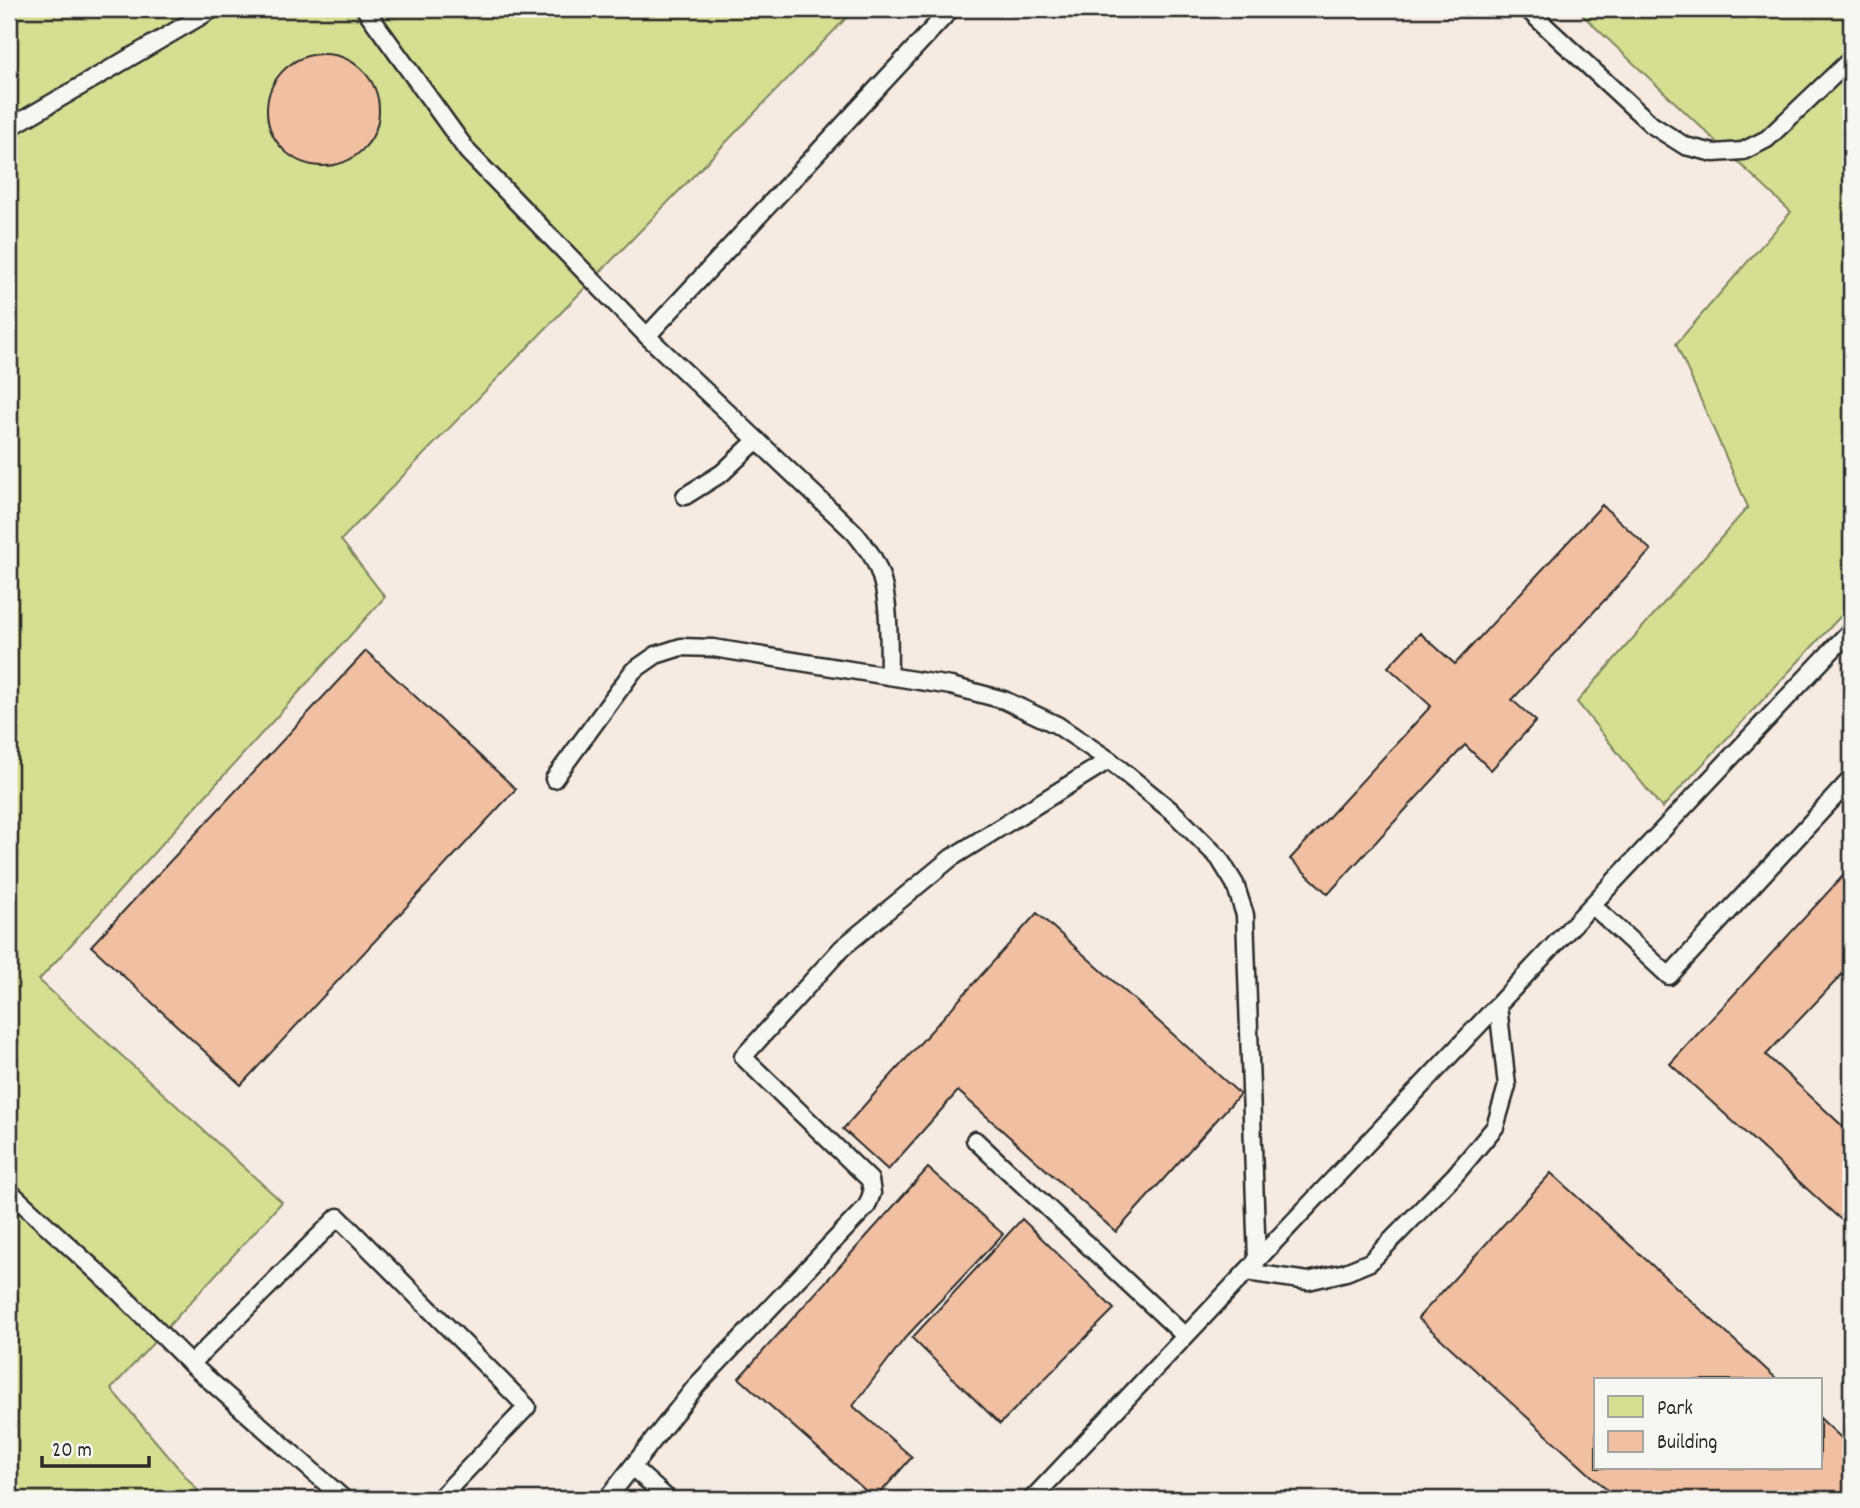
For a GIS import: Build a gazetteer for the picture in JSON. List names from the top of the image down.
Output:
{
  "legend": ["Park", "Building"],
  "scale_bar": "20 m"
}
